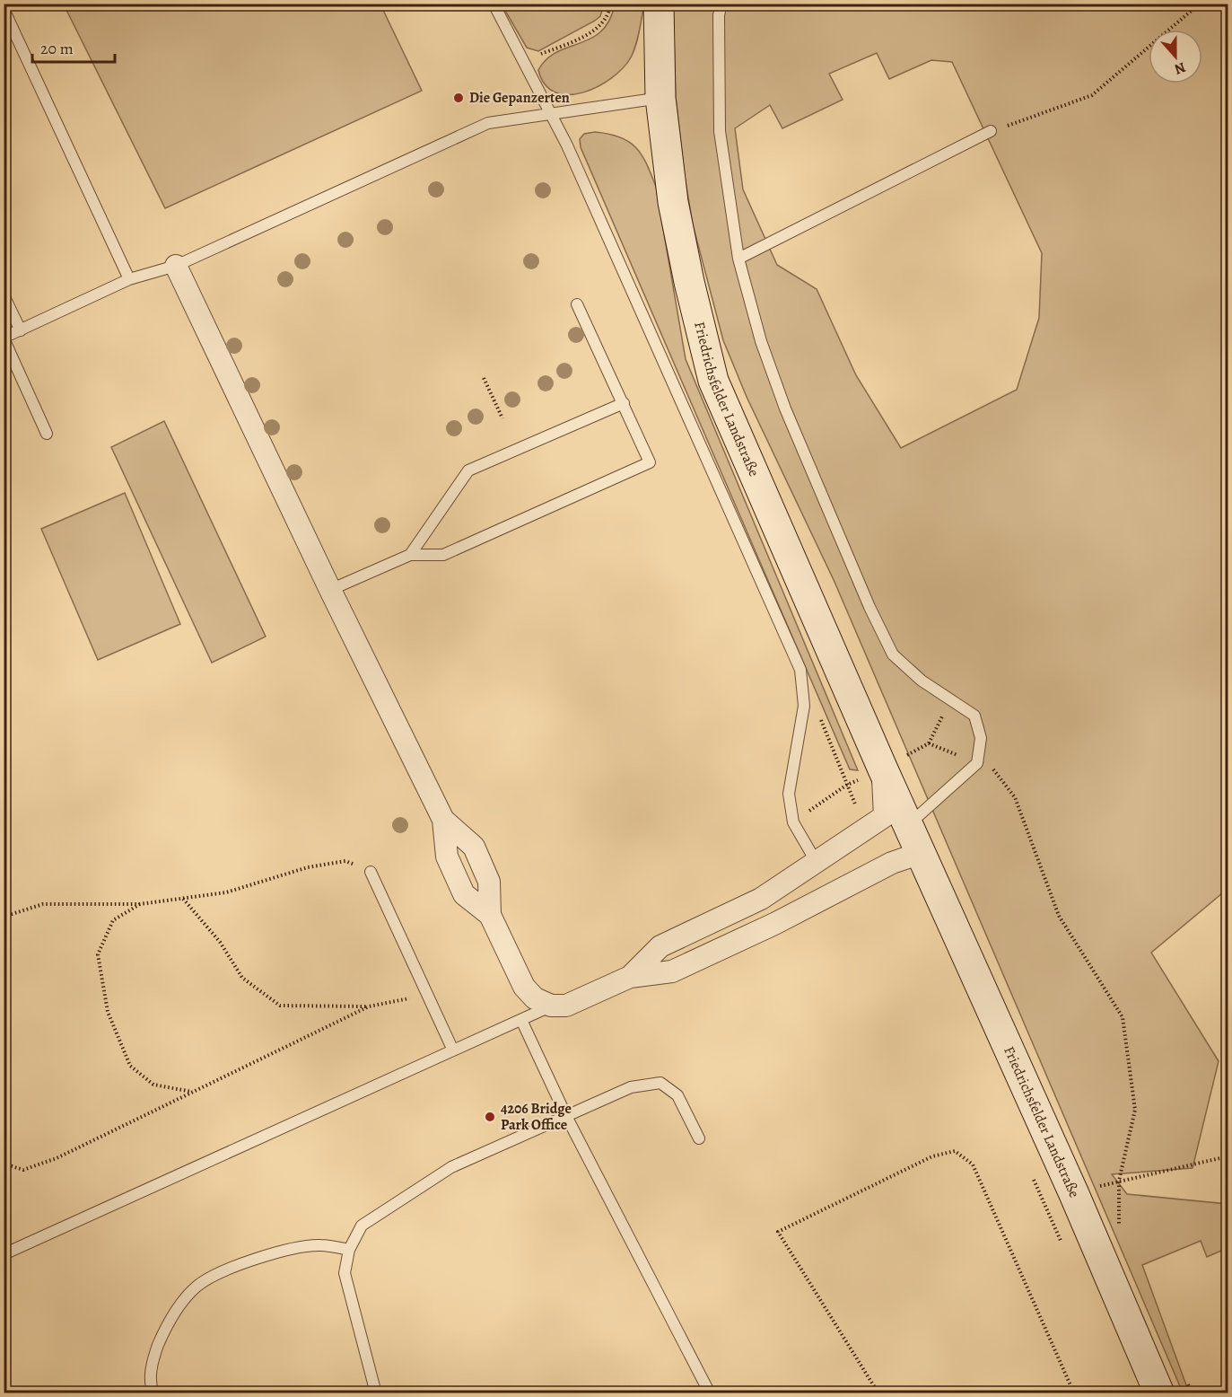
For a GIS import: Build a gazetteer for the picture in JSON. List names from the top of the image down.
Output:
{
  "streets": {
    "main road": ["Friedrichsfelder Landstraße"]
  },
  "places": ["Die Gepanzerten", "4206 Bridge Park Office"],
  "scale_bar": "20 m",
  "north": "bottom"
}
